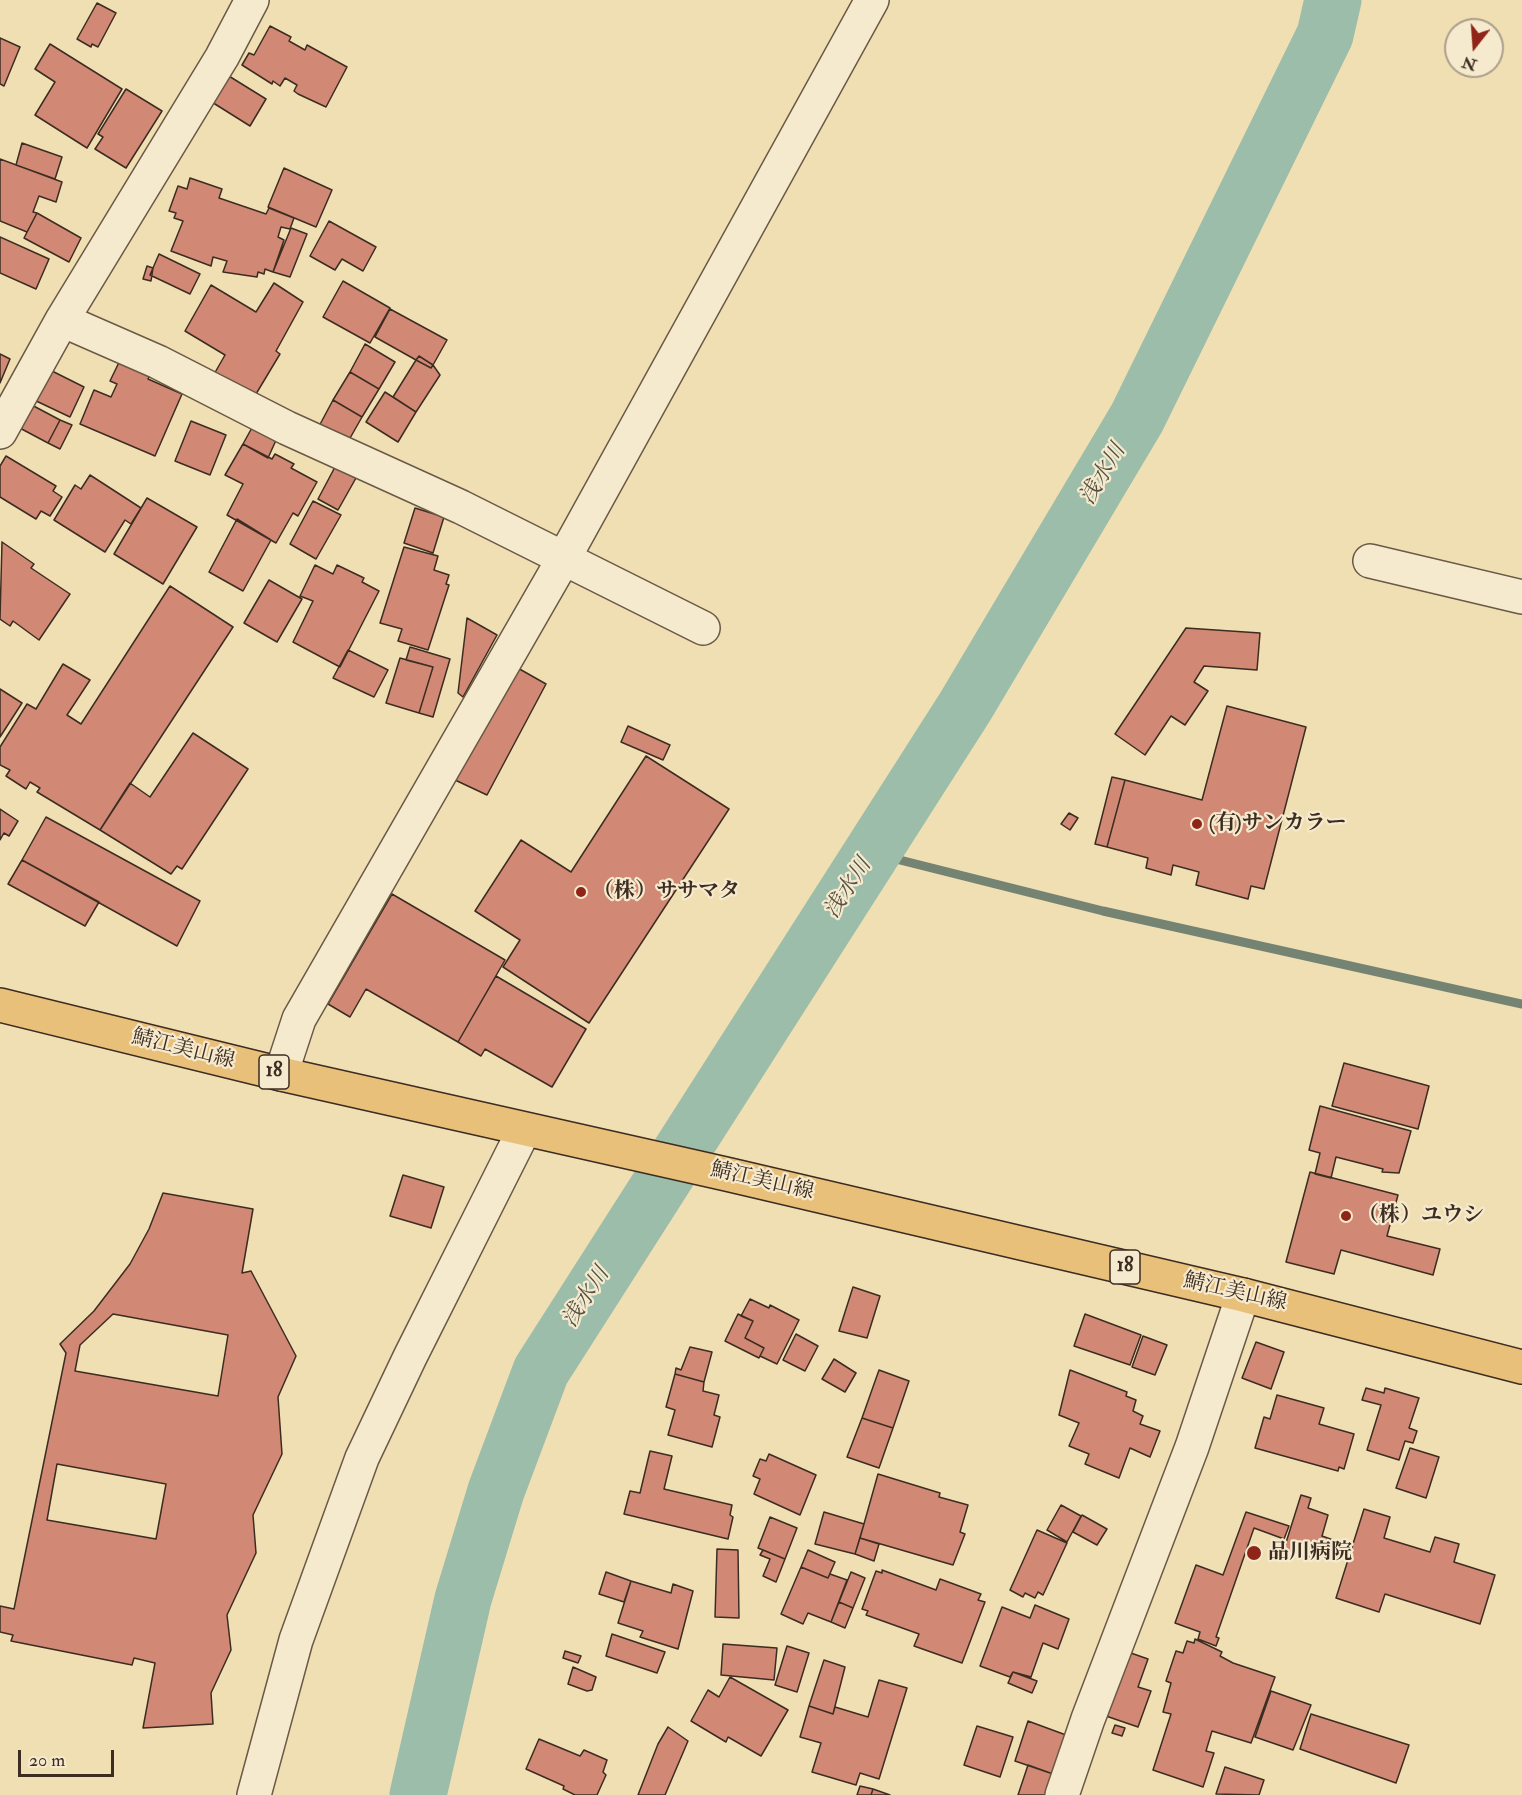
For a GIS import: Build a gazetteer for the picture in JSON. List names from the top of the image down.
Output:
{
  "streets": {
    "main road": ["鯖江美山線", "18"]
  },
  "water": ["浅水川"],
  "places": [
    "(有)サンカラー",
    "（株）ササマタ",
    "（株）ユウシ",
    "品川病院"
  ],
  "scale_bar": "20 m",
  "north": "bottom"
}
